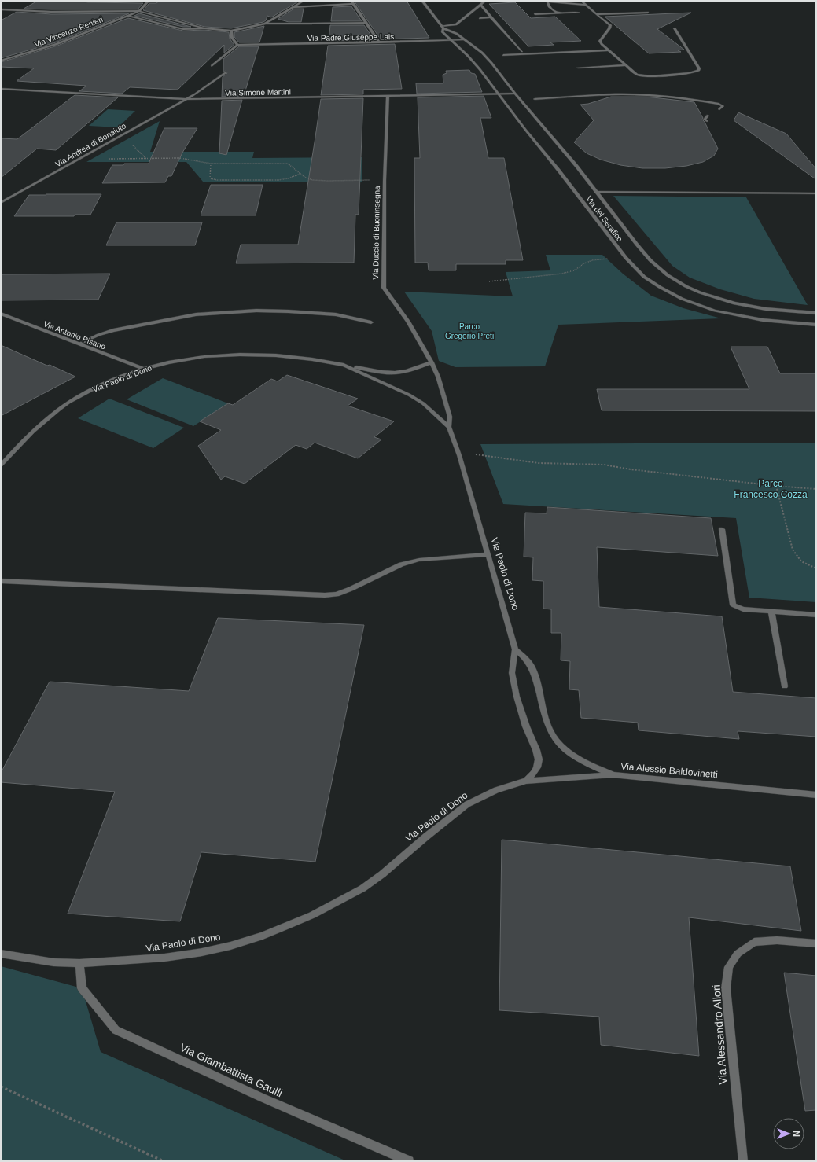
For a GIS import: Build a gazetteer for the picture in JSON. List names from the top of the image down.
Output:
{
  "streets": {
    "street": [
      "Via Vincenzo Renieri",
      "Via Padre Giuseppe Lais",
      "Via Simone Martini",
      "Via Andrea di Bonaiuto",
      "Via del Serafico",
      "Via Duccio di Buoninsegna",
      "Via Antonio Pisano",
      "Via Paolo di Dono",
      "Via Alessio Baldovinetti",
      "Via Alessandro Allori",
      "Via Giambattista Gaulli"
    ]
  },
  "crossings": [
    ["Via Padre Giuseppe Lais", "Via del Serafico"],
    ["Via Simone Martini", "Via Andrea di Bonaiuto"],
    ["Via Simone Martini", "Via del Serafico"],
    ["Via Simone Martini", "Via Duccio di Buoninsegna"],
    ["Via Duccio di Buoninsegna", "Via Paolo di Dono"],
    ["Via Antonio Pisano", "Via Paolo di Dono"],
    ["Via Paolo di Dono", "Via Alessio Baldovinetti"],
    ["Via Paolo di Dono", "Via Giambattista Gaulli"]
  ],
  "parks": ["Parco Gregorio Preti", "Parco Francesco Cozza"],
  "north": "right"
}
